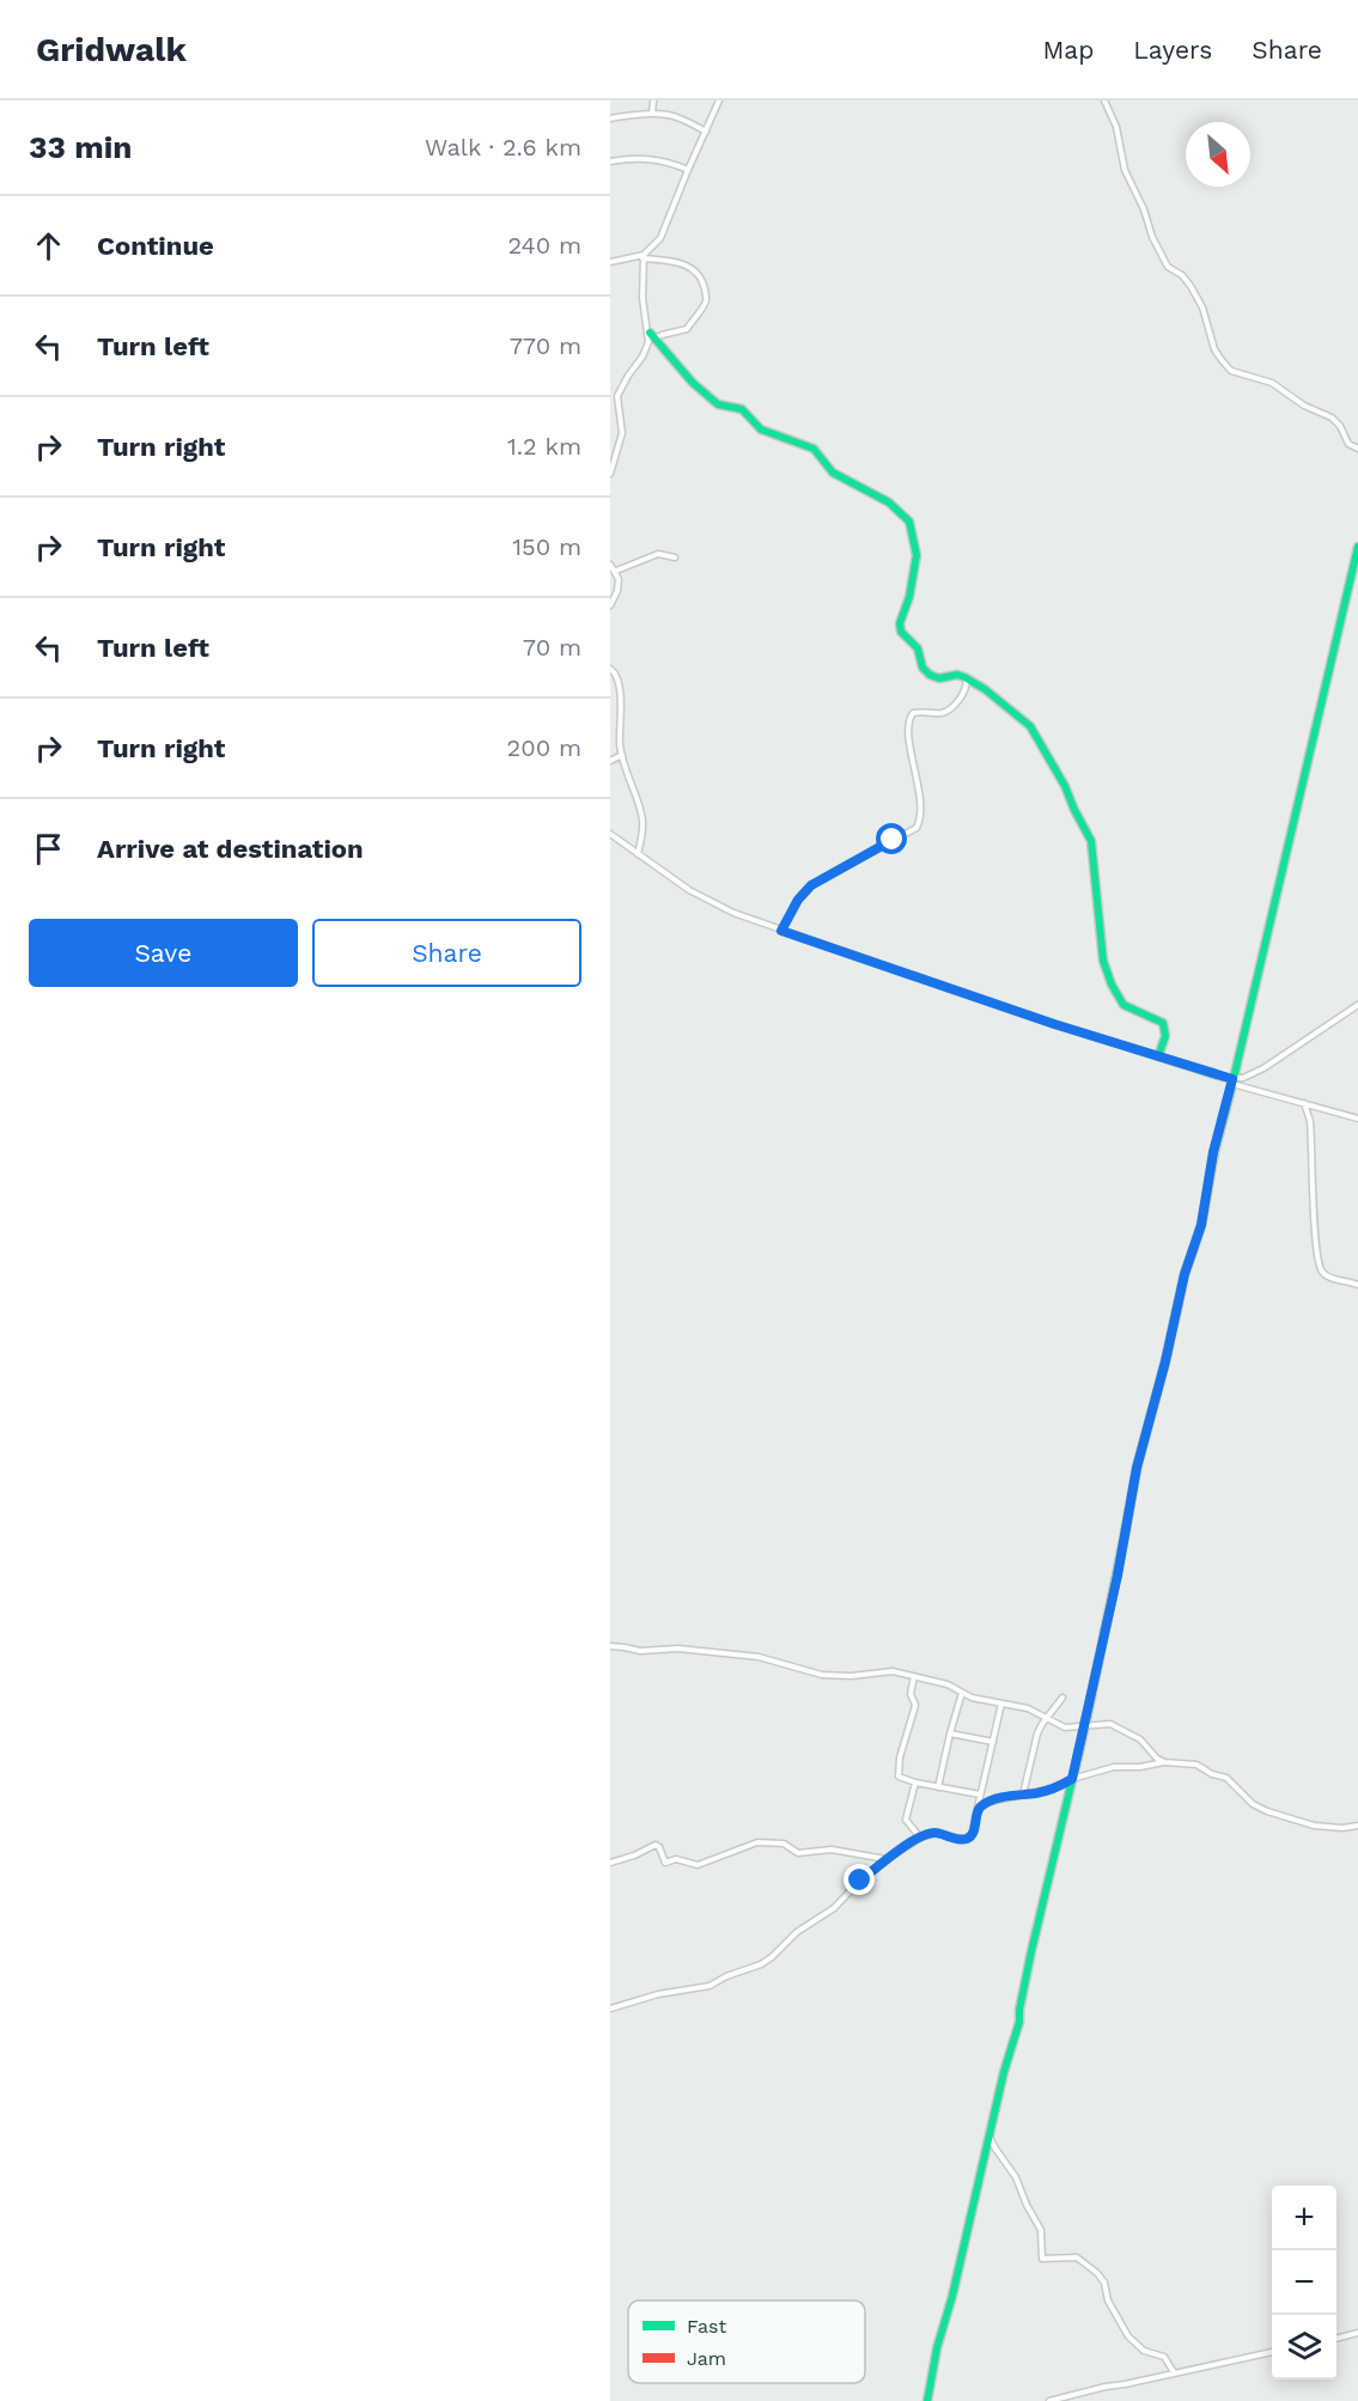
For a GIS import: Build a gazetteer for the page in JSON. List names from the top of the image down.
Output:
{
  "legend": ["Fast", "Jam"],
  "north": "bottom right",
  "page": {
    "header": "Gridwalk",
    "nav": ["Map", "Layers", "Share"],
    "heading": ["33 min", "Walk · 2.6 km"],
    "list": [
      ["Continue", "240 m"],
      ["Turn left", "770 m"],
      ["Turn right", "1.2 km"],
      ["Turn right", "150 m"],
      ["Turn left", "70 m"],
      ["Turn right", "200 m"],
      "Arrive at destination"
    ],
    "buttons": ["Save", "Share"],
    "map_buttons": ["+", "−"]
  }
}
